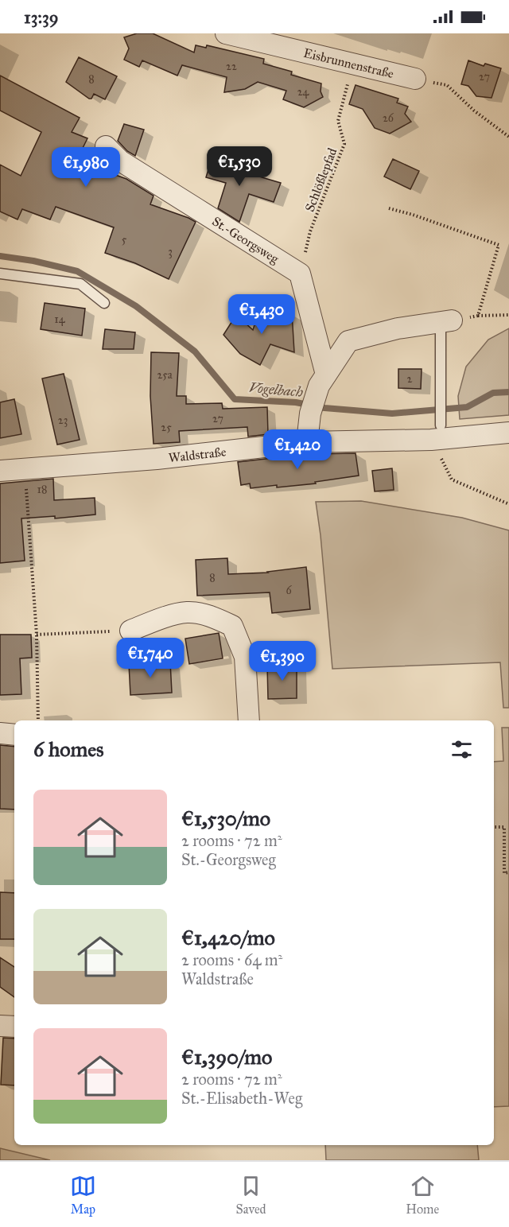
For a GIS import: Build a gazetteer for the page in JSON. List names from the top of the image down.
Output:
{
  "streets": {
    "street": ["Eisbrunnenstraße", "St.-Georgsweg", "Waldstraße"],
    "path": ["Schlößlepfad"]
  },
  "crossings": [
    ["Eisbrunnenstraße", "Schlößlepfad"],
    ["Schlößlepfad", "St.-Georgsweg"]
  ],
  "water": ["Vogelbach"],
  "house_numbers": [
    "22",
    "27",
    "8",
    "24",
    "26",
    "5",
    "3",
    "14",
    "25a",
    "2",
    "27",
    "23",
    "25",
    "18",
    "8",
    "6"
  ],
  "page": {
    "status": "13:39",
    "price": [
      "€1,530",
      "€1,980",
      "€1,430",
      "€1,420",
      "€1,740",
      "€1,390"
    ],
    "heading": "6 homes",
    "list": [
      {
        "name": "€1,530/mo",
        "note": "2 rooms · 72 m² · St.-Georgsweg"
      },
      {
        "name": "€1,420/mo",
        "note": "2 rooms · 64 m² · Waldstraße"
      },
      {
        "name": "€1,390/mo",
        "note": "2 rooms · 72 m² · St.-Elisabeth-Weg"
      }
    ],
    "tabs": ["Map", "Saved", "Home"]
  }
}
